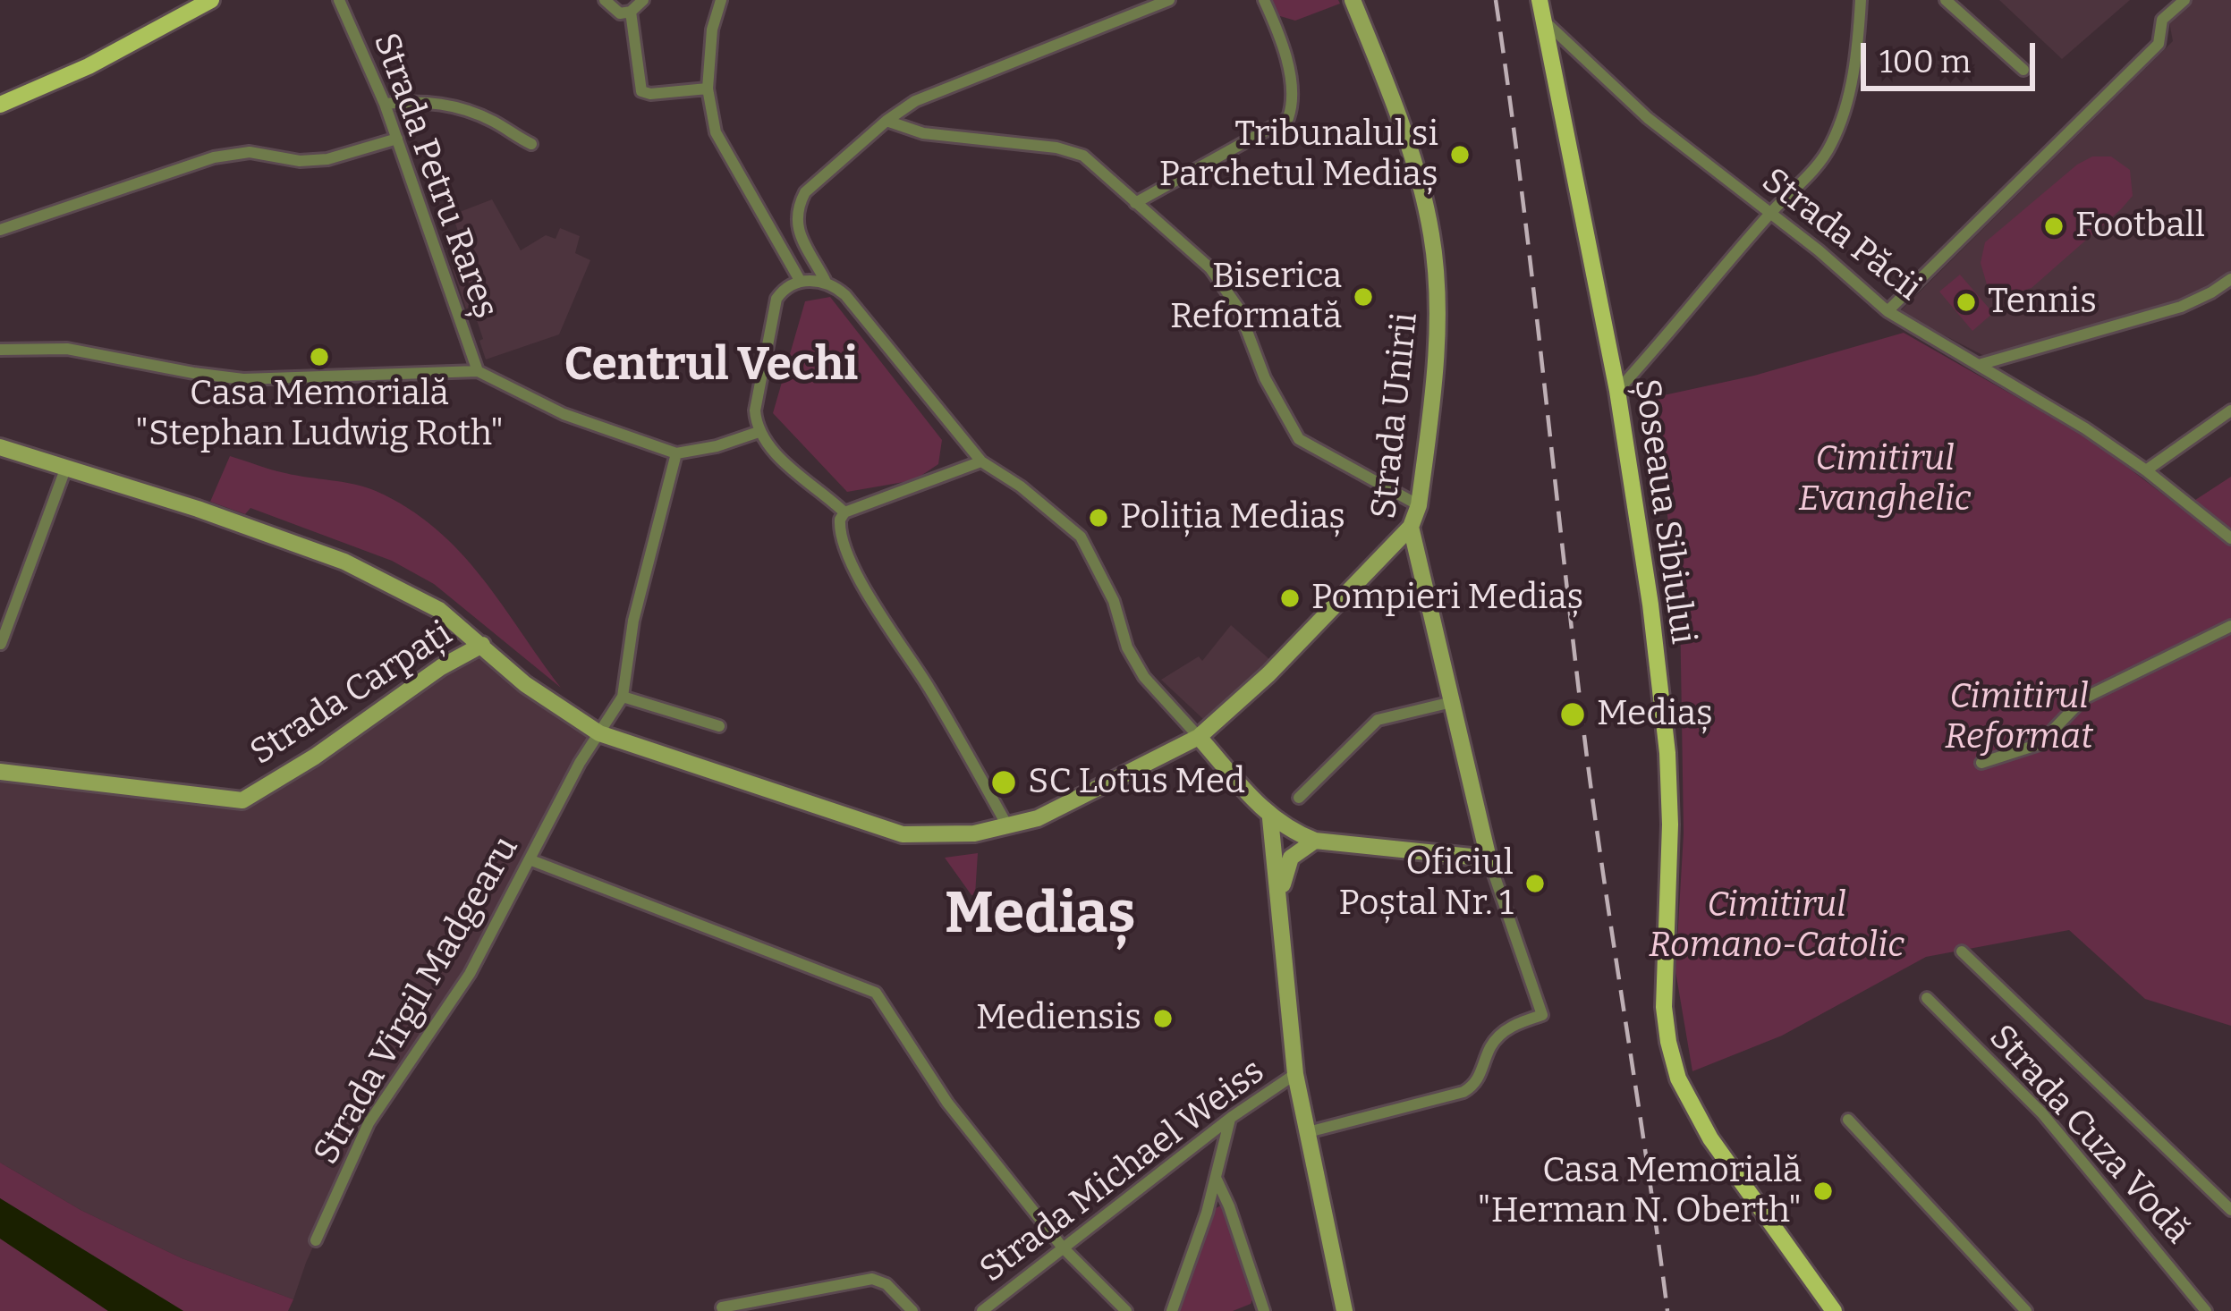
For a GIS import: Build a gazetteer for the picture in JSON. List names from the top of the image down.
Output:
{
  "streets": {
    "main road": ["Strada Unirii", "Șoseaua Sibiului", "Strada Carpați"],
    "street": [
      "Strada Petru Rareș",
      "Strada Păcii",
      "Strada Virgil Madgearu",
      "Strada Cuza Vodă",
      "Strada Michael Weiss"
    ]
  },
  "crossings": [
    ["Strada Păcii", "Șoseaua Sibiului"]
  ],
  "districts": ["Centrul Vechi", "Mediaș"],
  "parks": ["Cimitirul Evanghelic", "Cimitirul Reformat", "Cimitirul Romano-Catolic"],
  "places": [
    "Tribunalul si Parchetul Mediaș",
    "Football",
    "Biserica Reformată",
    "Tennis",
    "Casa Memorială \"Stephan Ludwig Roth\"",
    "Poliția Mediaș",
    "Pompieri Mediaș",
    "Mediaș",
    "SC Lotus Med",
    "Oficiul Poștal Nr. 1",
    "Mediensis",
    "Casa Memorială \"Herman N. Oberth\""
  ],
  "scale_bar": "100 m"
}
